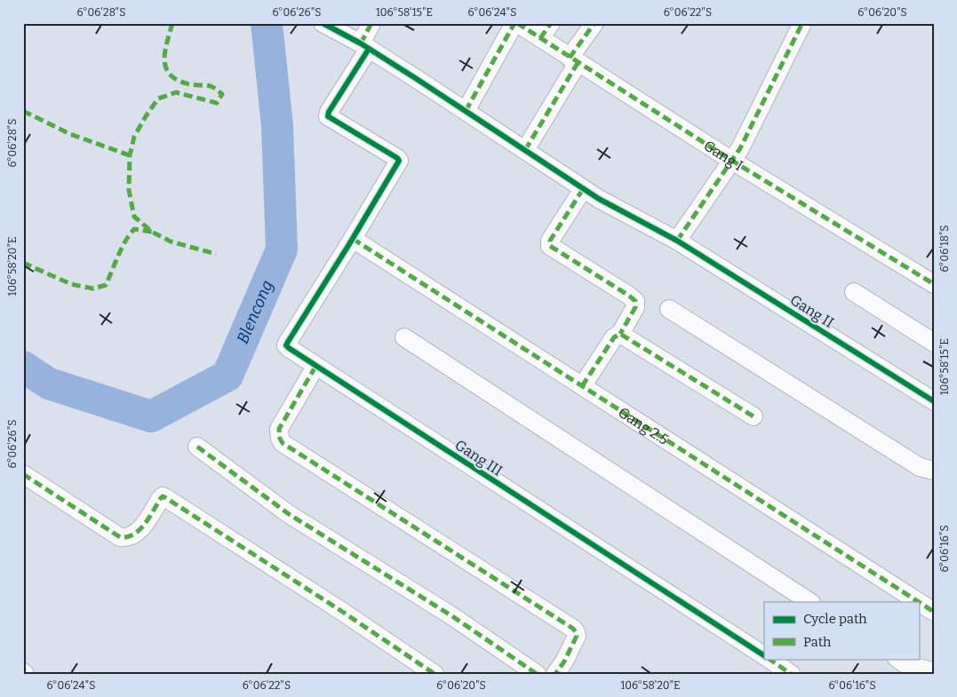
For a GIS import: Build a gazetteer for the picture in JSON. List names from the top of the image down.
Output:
{
  "streets": {
    "street": [
      "Gang I",
      "Gang II",
      "Gang 2.5",
      "Gang III"
    ]
  },
  "crossings": [
    ["Gang I", "Gang II"],
    ["Gang 2.5", "Gang III"]
  ],
  "water": ["Blencong"],
  "legend": ["Cycle path", "Path"],
  "coordinates": [
    "6°06'28\"S",
    "6°06'26\"S",
    "106°58'15\"E",
    "6°06'24\"S",
    "6°06'22\"S",
    "6°06'20\"S",
    "6°06'18\"S",
    "106°58'20\"E",
    "6°06'16\"S"
  ]
}
